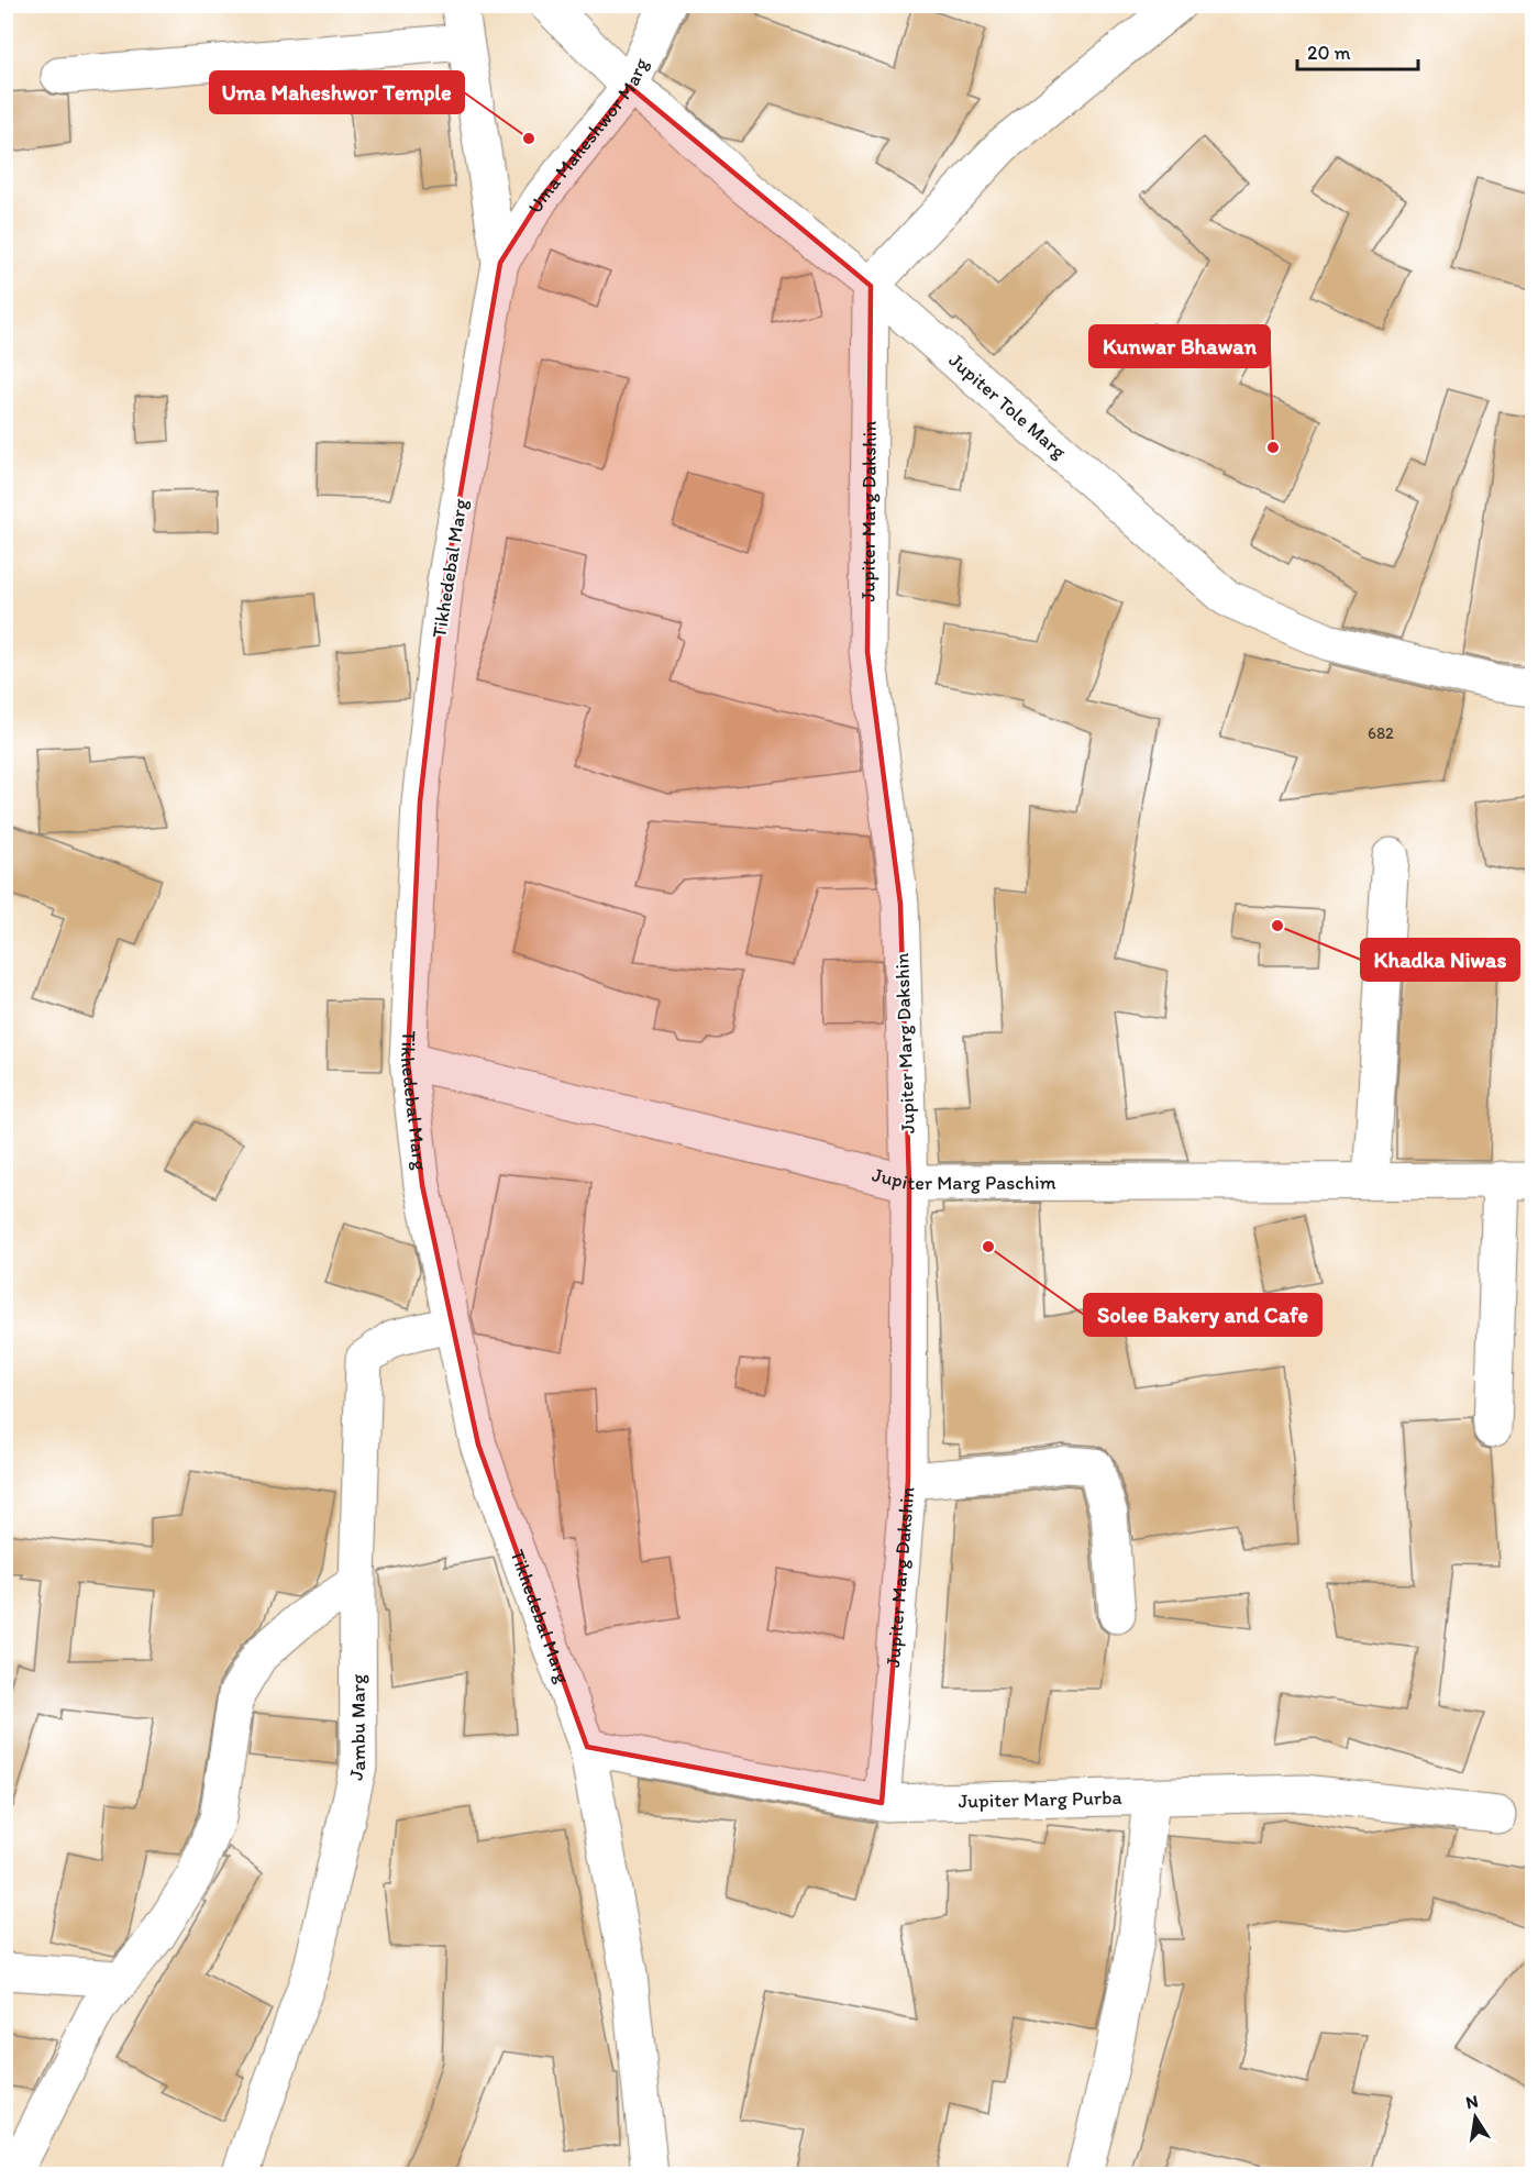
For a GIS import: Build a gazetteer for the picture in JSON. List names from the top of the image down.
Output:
{
  "streets": {
    "street": [
      "Uma Maheshwor Marg",
      "Jupiter Tole Marg",
      "Jupiter Marg Dakshin",
      "Tikhedebal Marg",
      "Jupiter Marg Paschim",
      "Jambu Marg",
      "Jupiter Marg Purba"
    ]
  },
  "crossings": [
    ["Uma Maheshwor Marg", "Jupiter Tole Marg"],
    ["Uma Maheshwor Marg", "Tikhedebal Marg"],
    ["Jupiter Tole Marg", "Jupiter Marg Dakshin"],
    ["Jupiter Marg Dakshin", "Jupiter Marg Paschim"],
    ["Jupiter Marg Dakshin", "Jupiter Marg Purba"],
    ["Tikhedebal Marg", "Jupiter Marg Paschim"],
    ["Tikhedebal Marg", "Jambu Marg"],
    ["Tikhedebal Marg", "Jupiter Marg Purba"]
  ],
  "places": [
    "Uma Maheshwor Temple",
    "Kunwar Bhawan",
    "Khadka Niwas",
    "Solee Bakery and Cafe"
  ],
  "house_numbers": ["682"],
  "scale_bar": "20 m",
  "north": "top"
}
